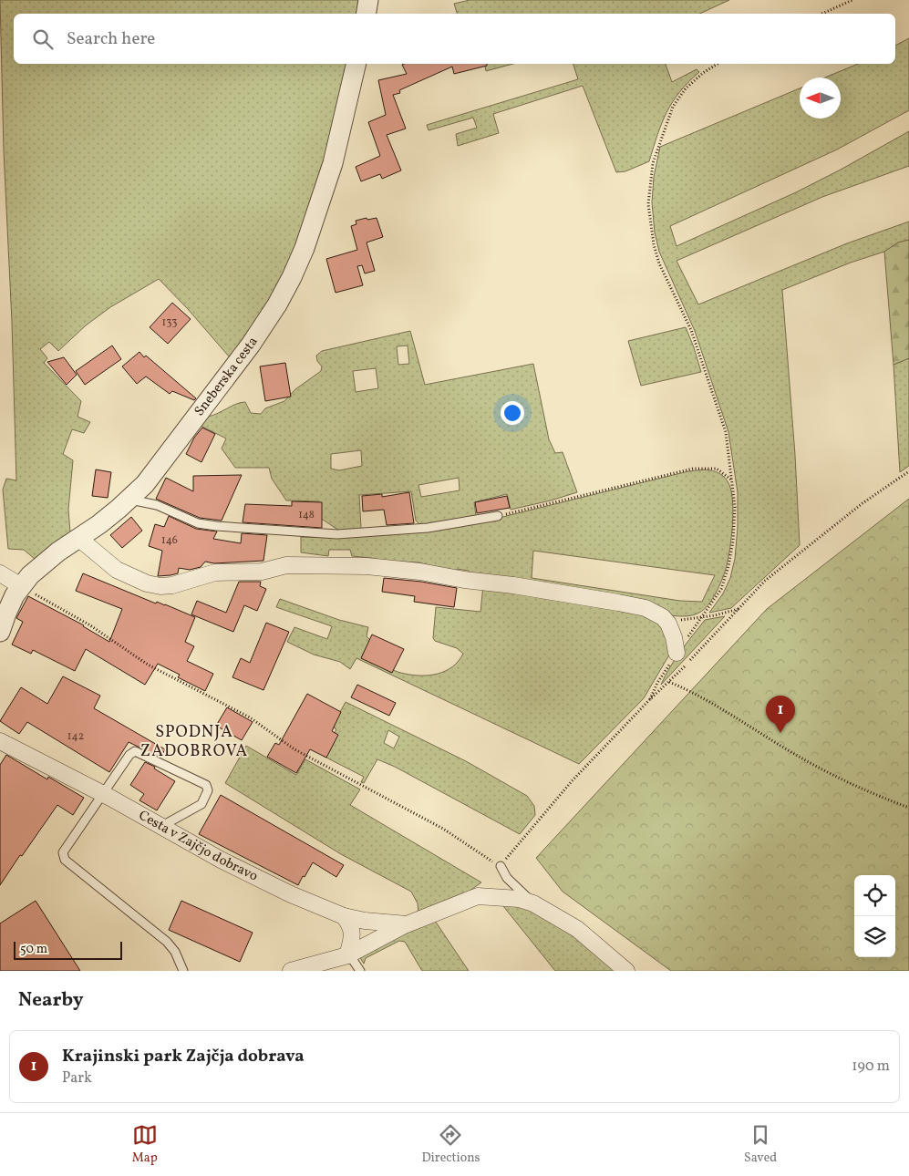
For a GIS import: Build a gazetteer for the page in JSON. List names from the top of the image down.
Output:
{
  "streets": {
    "street": ["Sneberska cesta", "Cesta v Zajčjo dobravo"]
  },
  "districts": ["SPODNJA ZADOBROVA"],
  "house_numbers": [
    "133",
    "148",
    "146",
    "142"
  ],
  "scale_bar": "50 m",
  "north": "left",
  "page": {
    "search": "Search here",
    "pins": "1",
    "scale": "50 m",
    "heading": "Nearby",
    "list": [
      {
        "mark": "1",
        "name": "Krajinski park Zajčja dobrava",
        "note": "Park",
        "value": "190 m"
      }
    ],
    "nav": ["Map", "Directions", "Saved"]
  }
}
